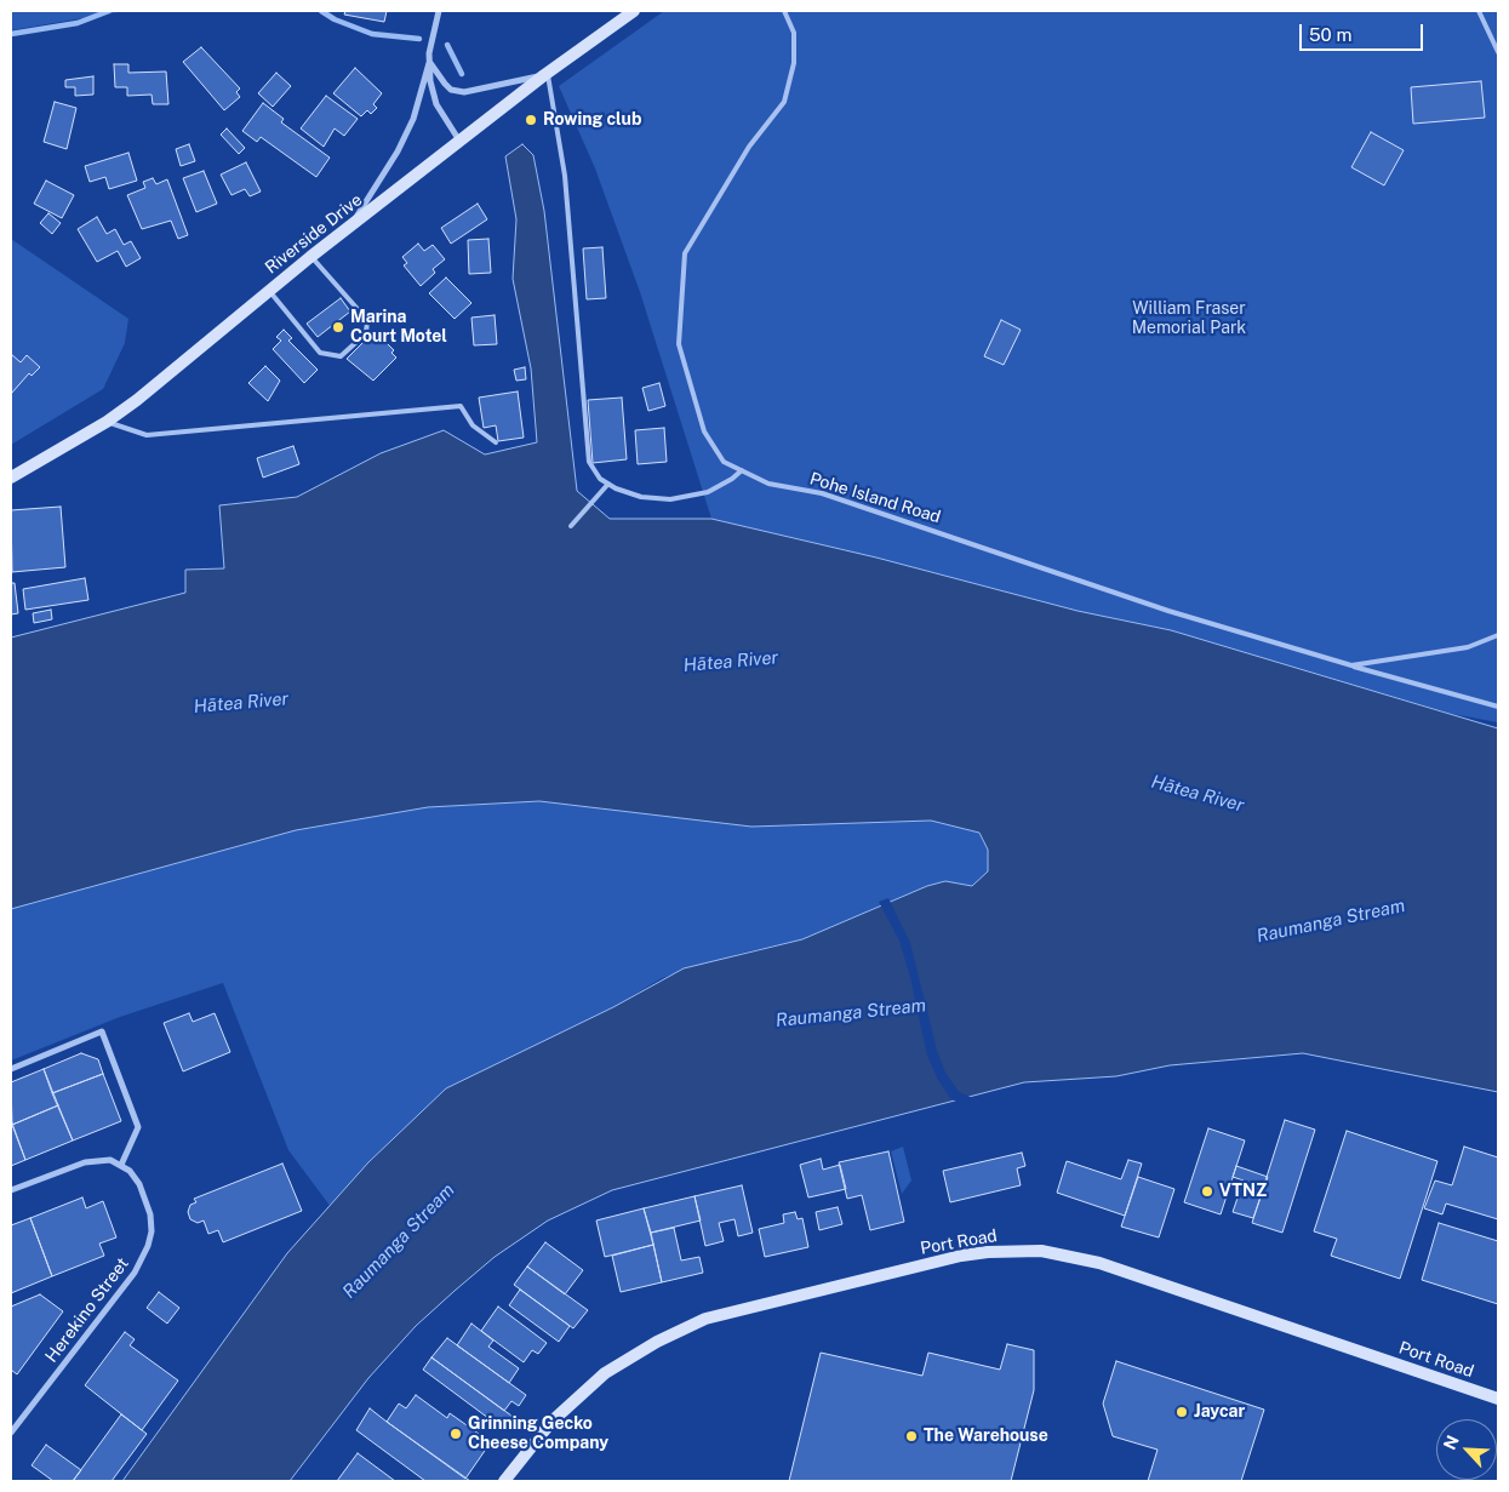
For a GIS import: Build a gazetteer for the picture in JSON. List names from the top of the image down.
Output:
{
  "streets": {
    "main road": ["Riverside Drive", "Port Road"],
    "street": ["Herekino Street"],
    "lane": ["Pohe Island Road"]
  },
  "water": ["Hātea River", "Raumanga Stream"],
  "parks": ["William Fraser Memorial Park"],
  "places": [
    "Rowing club",
    "Marina Court Motel",
    "VTNZ",
    "Jaycar",
    "Grinning Gecko Cheese Company",
    "The Warehouse"
  ],
  "scale_bar": "50 m",
  "north": "top left"
}
